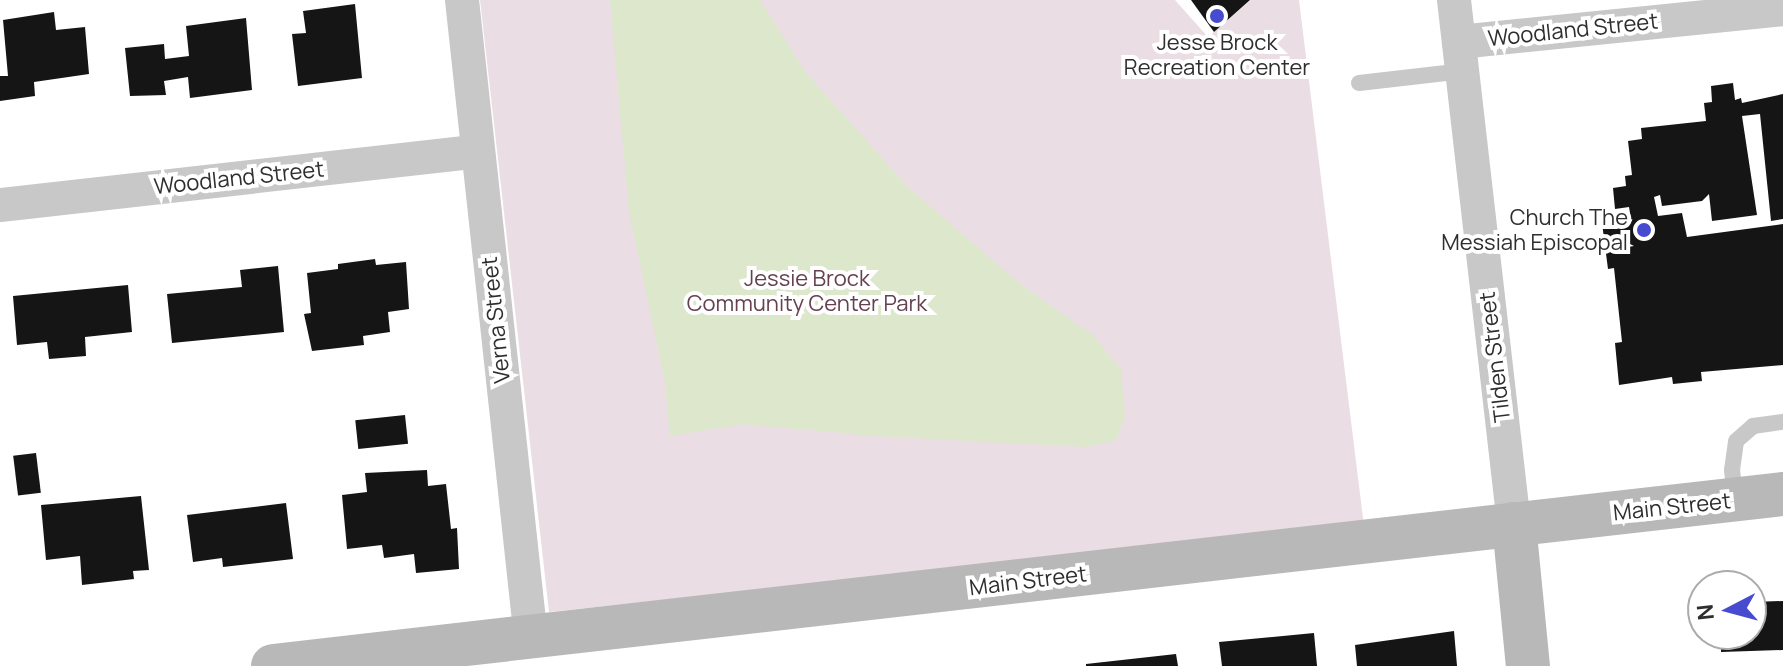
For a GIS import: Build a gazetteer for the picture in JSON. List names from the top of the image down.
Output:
{
  "streets": {
    "street": [
      "Woodland Street",
      "Verna Street",
      "Tilden Street",
      "Main Street"
    ]
  },
  "crossings": [
    ["Woodland Street", "Verna Street"],
    ["Woodland Street", "Tilden Street"],
    ["Verna Street", "Main Street"],
    ["Tilden Street", "Main Street"]
  ],
  "parks": ["Jessie Brock Community Center Park"],
  "places": ["Jesse Brock Recreation Center", "Church The Messiah Episcopal"],
  "north": "left"
}
